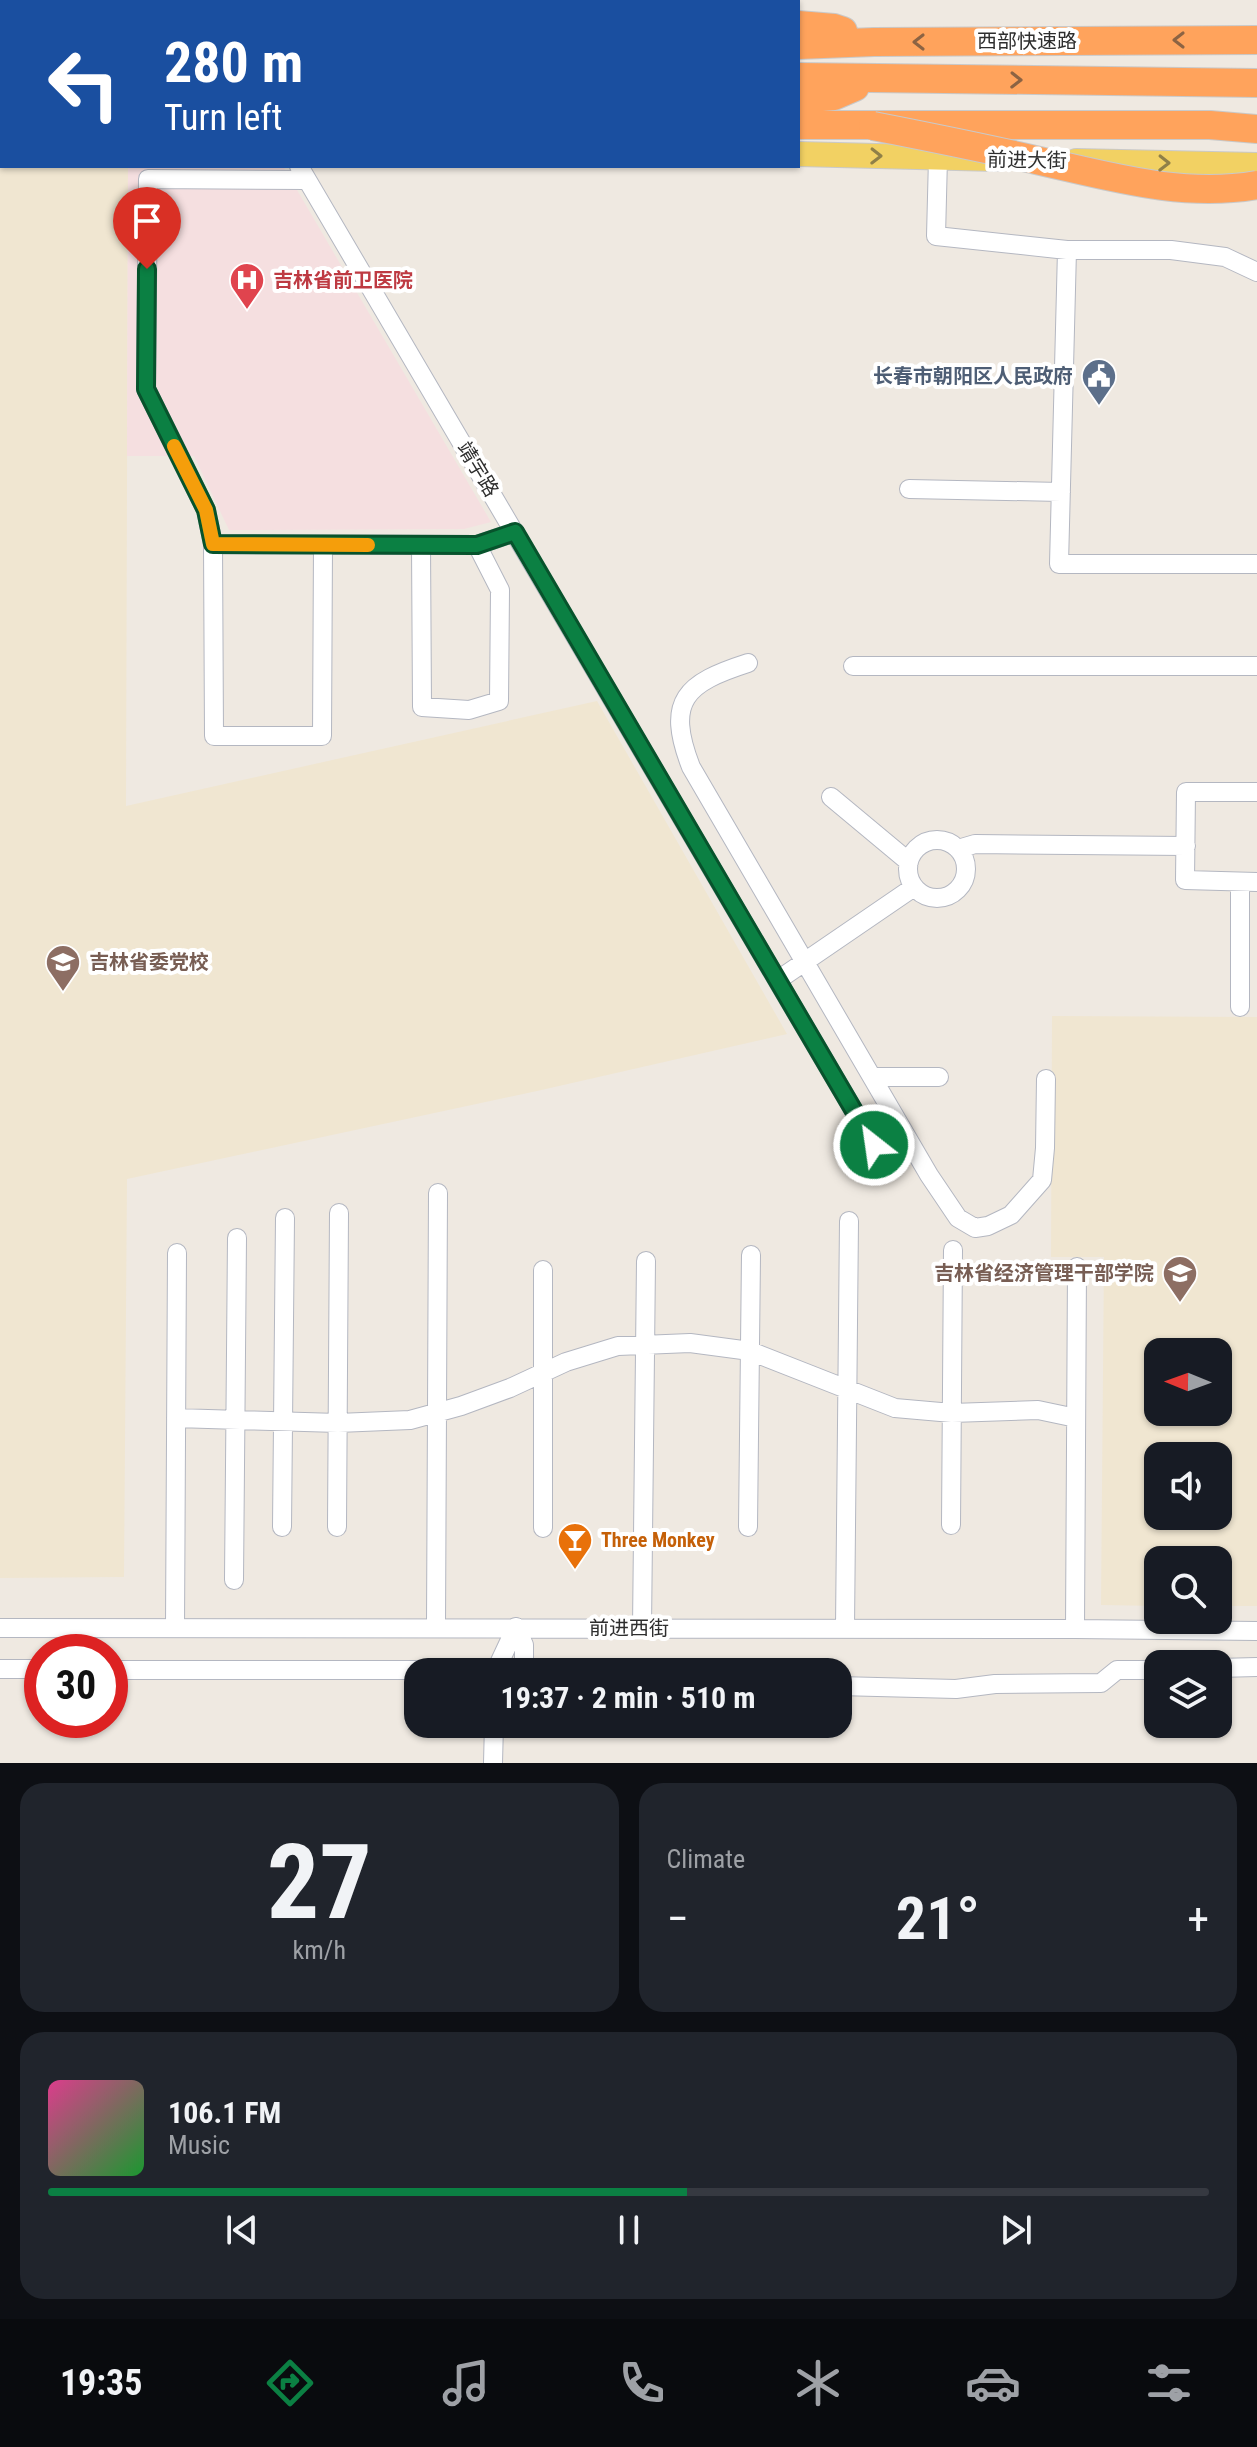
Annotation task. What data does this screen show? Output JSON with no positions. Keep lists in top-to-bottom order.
{
  "streets": {
    "highway": ["西部快速路"],
    "main road": ["前进大街"],
    "street": ["靖宇路", "前进西街"]
  },
  "one_way": ["前进大街"],
  "places": {
    "hospital": ["吉林省前卫医院"],
    "public building": ["长春市朝阳区人民政府"],
    "school or university": ["吉林省委党校", "吉林省经济管理干部学院"],
    "bar": ["Three Monkey"]
  },
  "north": "left",
  "page": {
    "turn": ["280 m", "Turn left"],
    "limit": "30",
    "trip": "19:37 · 2 min · 510 m",
    "tile": [
      ["27", "km/h"],
      "Climate"
    ],
    "heat": ["−", "21°", "+"],
    "song": ["106.1 FM", "Music"],
    "tabs": "19:35"
  }
}
